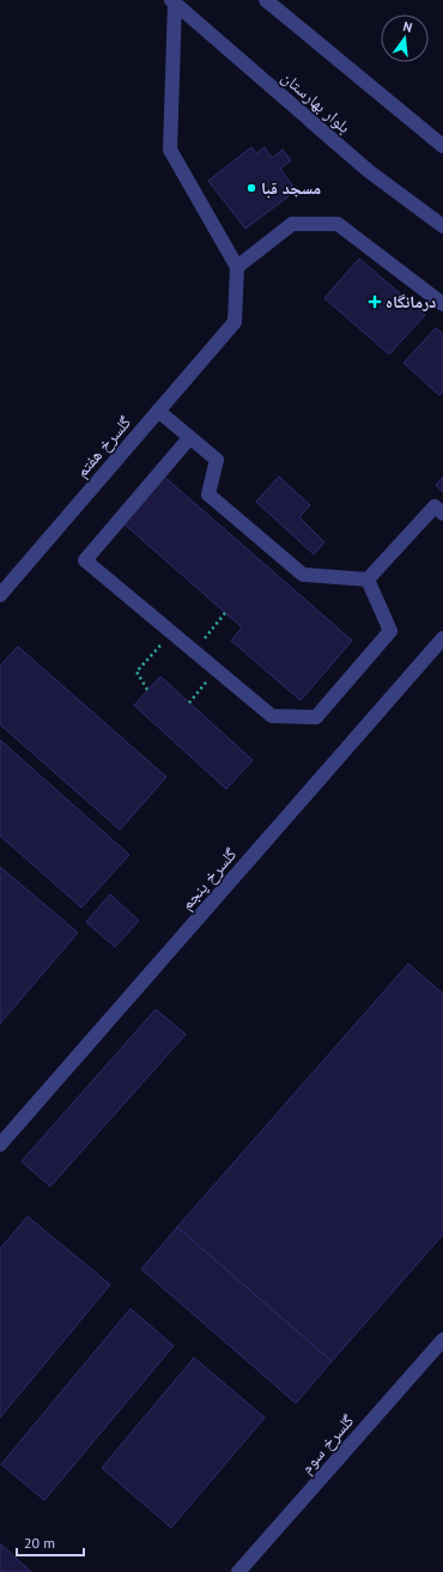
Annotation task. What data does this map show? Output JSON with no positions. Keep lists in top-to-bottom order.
{
  "streets": {
    "street": [
      "بلوار بهارستان",
      "گلسرخ هفتم",
      "گلسرخ پنجم",
      "گلسرخ سوم"
    ]
  },
  "places": {
    "other": ["مسجد قبا"],
    "health": ["درمانگاه"]
  },
  "scale_bar": "20 m",
  "north": "top"
}
